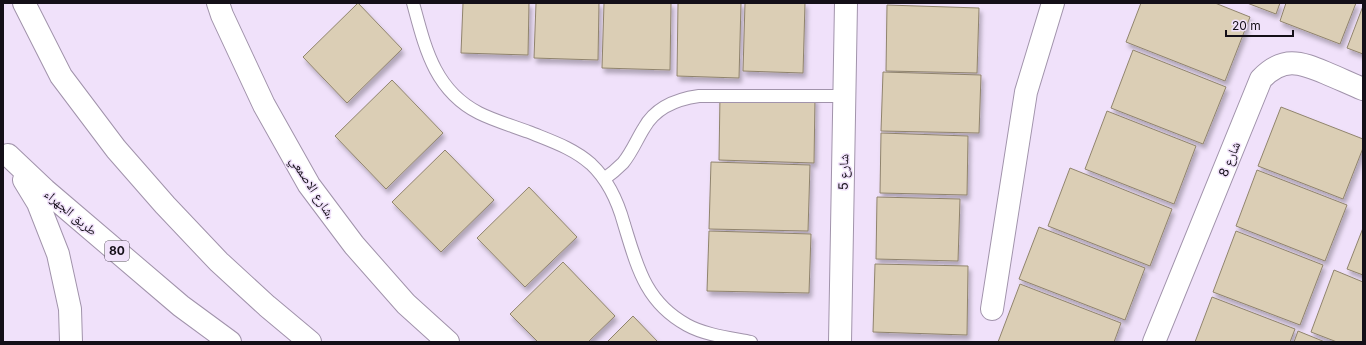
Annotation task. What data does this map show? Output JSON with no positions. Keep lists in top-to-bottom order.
{
  "streets": {
    "main road": [
      "شارع 8",
      "شارع 5",
      "شارع الاصمعي،",
      "طريق الجهراء",
      "80"
    ]
  },
  "crossings": [
    ["طريق الجهراء", "80"]
  ],
  "scale_bar": "20 m"
}
